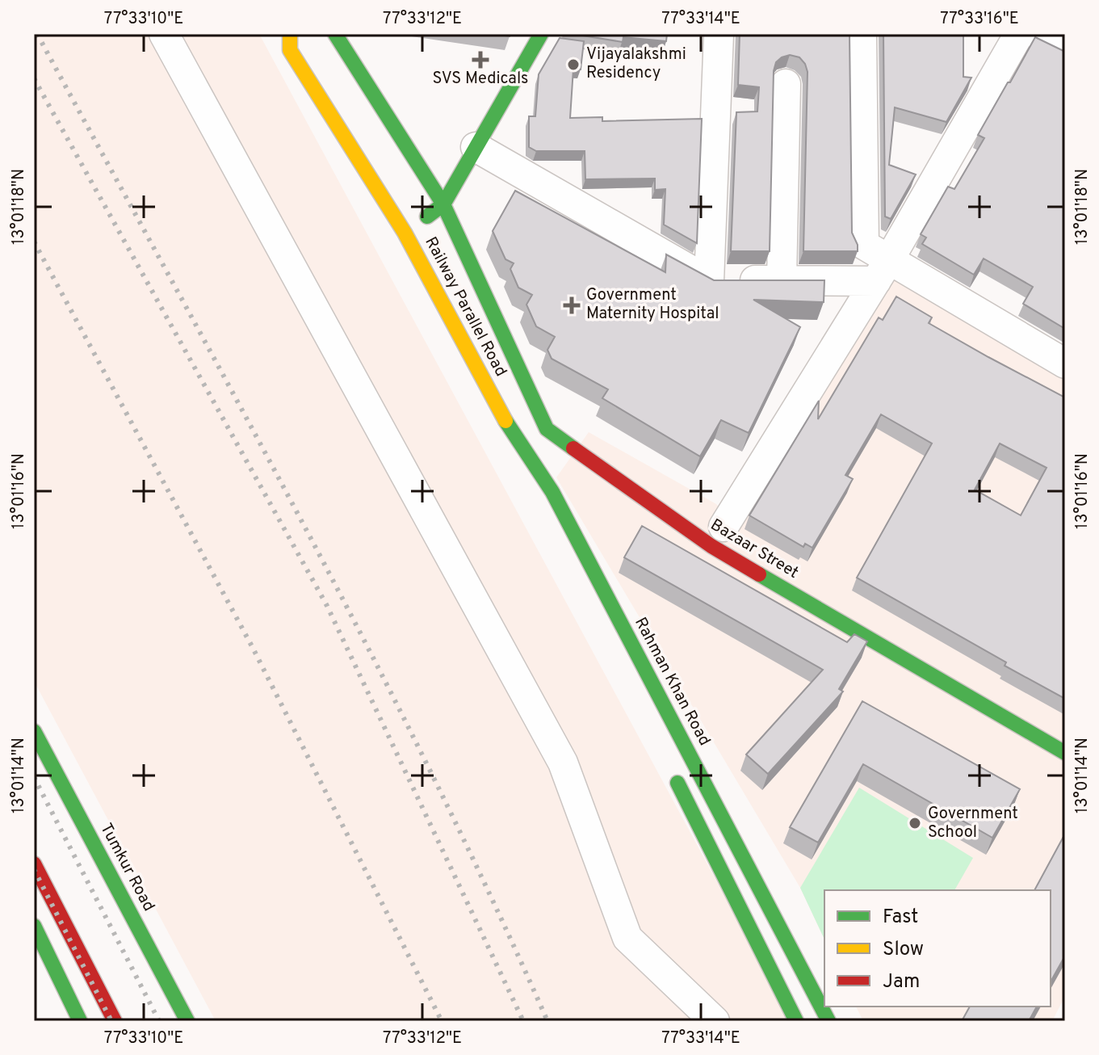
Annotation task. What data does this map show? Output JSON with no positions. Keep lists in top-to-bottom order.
{
  "streets": {
    "main road": [
      "Railway Parallel Road",
      "Bazaar Street",
      "Rahman Khan Road",
      "Tumkur Road"
    ]
  },
  "crossings": [
    ["Railway Parallel Road", "Rahman Khan Road"]
  ],
  "places": {
    "health": ["SVS Medicals", "Government Maternity Hospital"],
    "other": ["Vijayalakshmi Residency", "Government School"]
  },
  "legend": ["Fast", "Slow", "Jam"],
  "coordinates": [
    "77°33'10\"E",
    "77°33'12\"E",
    "77°33'14\"E",
    "77°33'16\"E",
    "13°01'18\"N",
    "13°01'16\"N",
    "13°01'14\"N"
  ]
}
